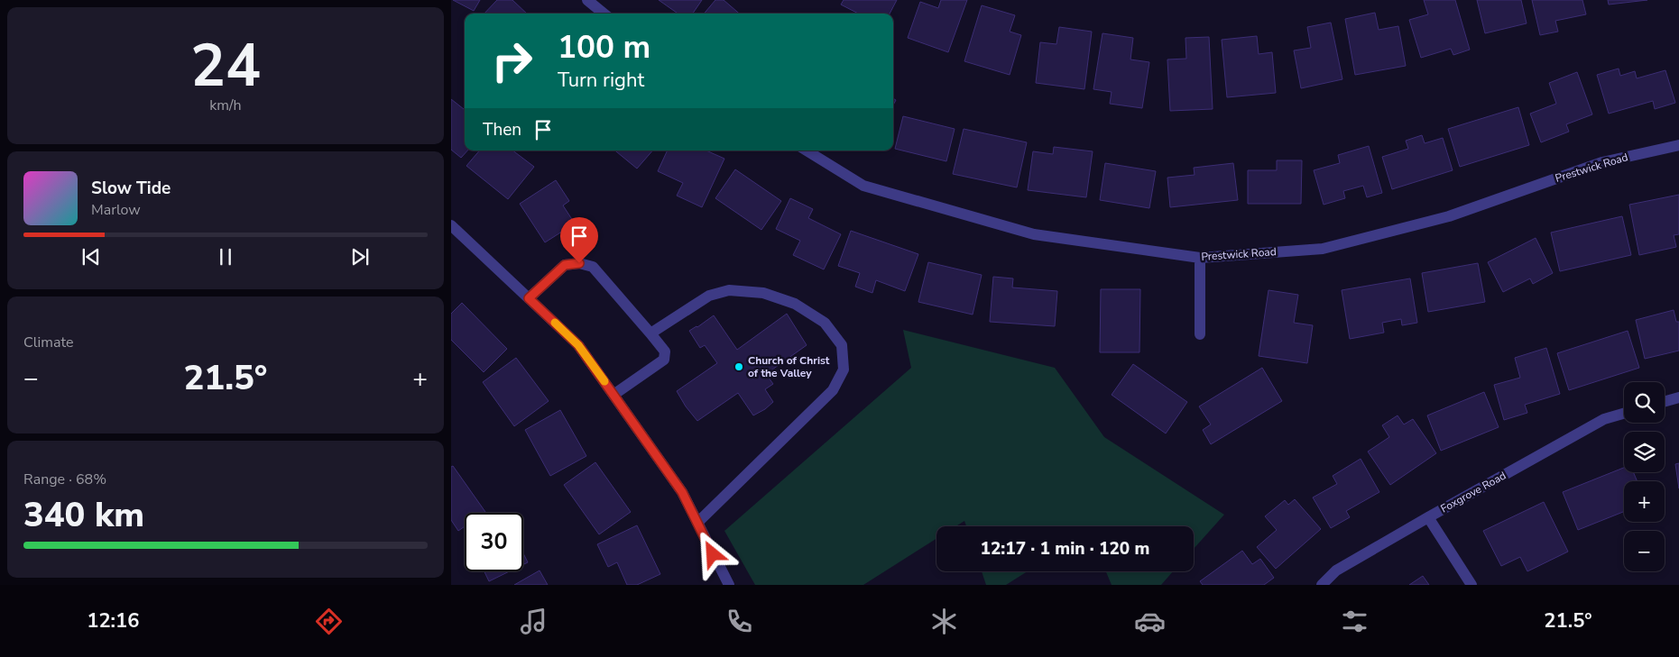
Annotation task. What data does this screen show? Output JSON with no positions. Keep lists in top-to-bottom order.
{
  "streets": {
    "street": ["Prestwick Road", "Foxgrove Road"]
  },
  "places": ["Church of Christ of the Valley"],
  "page": {
    "tile": [
      ["24", "km/h"],
      "Climate",
      ["Range · 68%", "340 km"]
    ],
    "turn": ["100 m", "Turn right"],
    "then": "Then",
    "song": ["Slow Tide", "Marlow"],
    "heat": ["−", "21.5°", "+"],
    "map_buttons": ["+", "−"],
    "limit": "30",
    "trip": "12:17 · 1 min · 120 m",
    "tabs": ["12:16", "21.5°"]
  }
}
